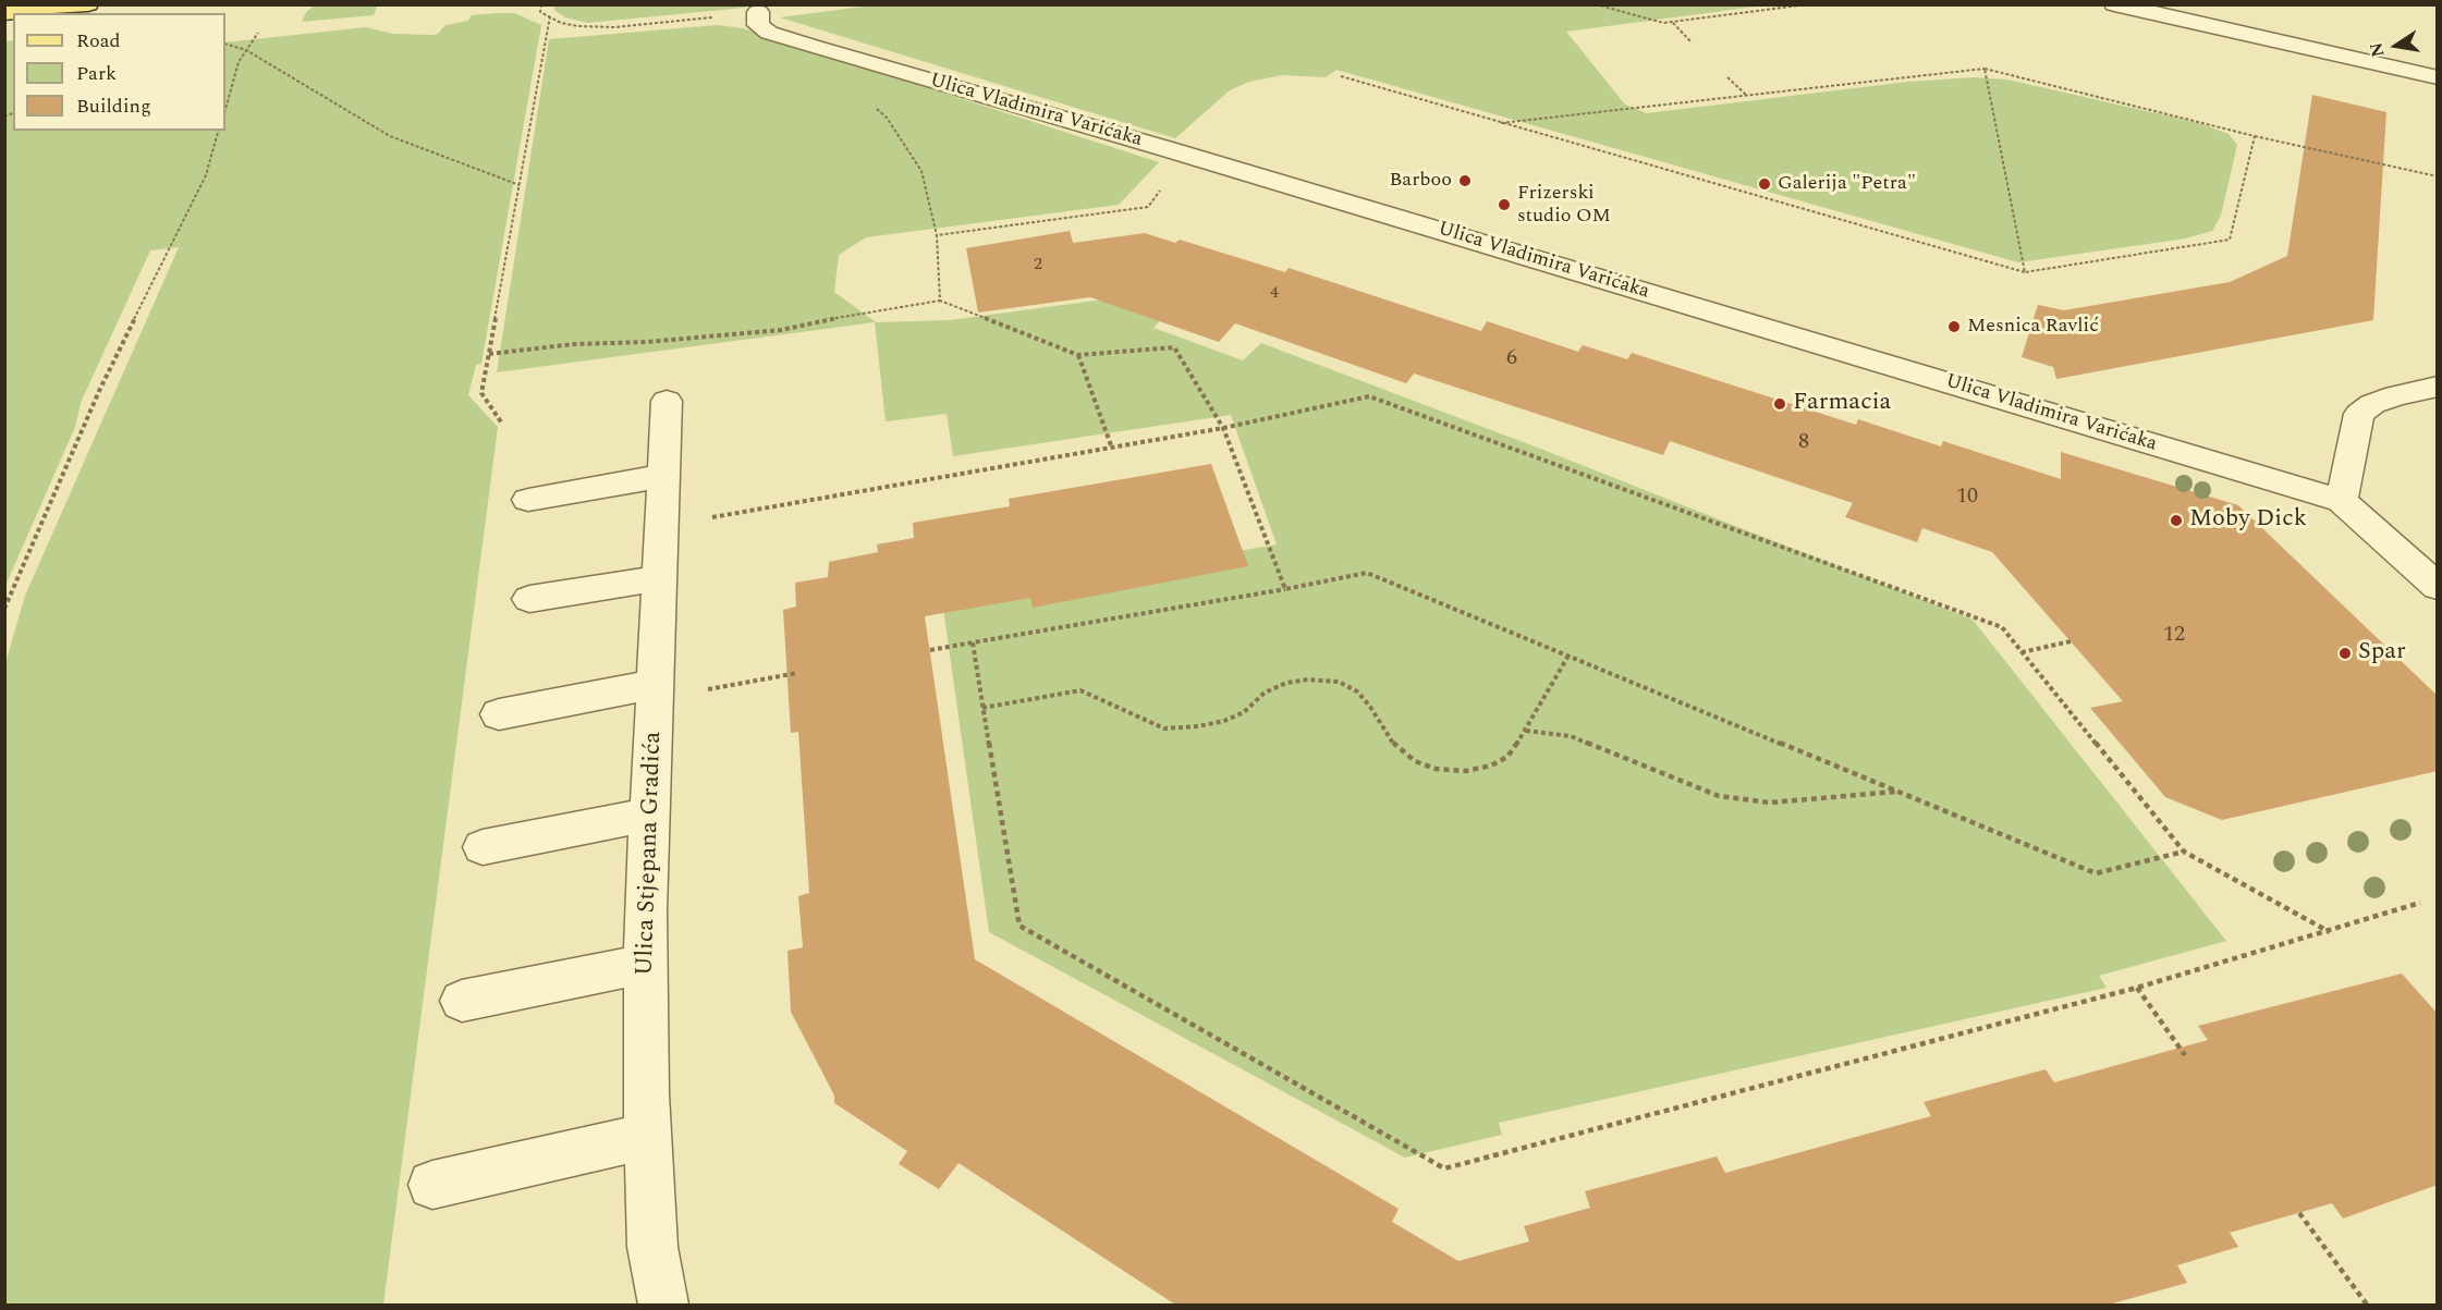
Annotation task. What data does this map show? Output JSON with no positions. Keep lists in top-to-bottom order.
{
  "streets": {
    "street": ["Ulica Vladimira Varićaka", "Ulica Stjepana Gradića"]
  },
  "places": [
    "Barboo",
    "Galerija \"Petra\"",
    "Frizerski studio OM",
    "Mesnica Ravlić",
    "Farmacia",
    "Moby Dick",
    "Spar"
  ],
  "house_numbers": [
    "2",
    "4",
    "6",
    "8",
    "10",
    "12"
  ],
  "legend": ["Road", "Park", "Building"],
  "north": "left"
}
